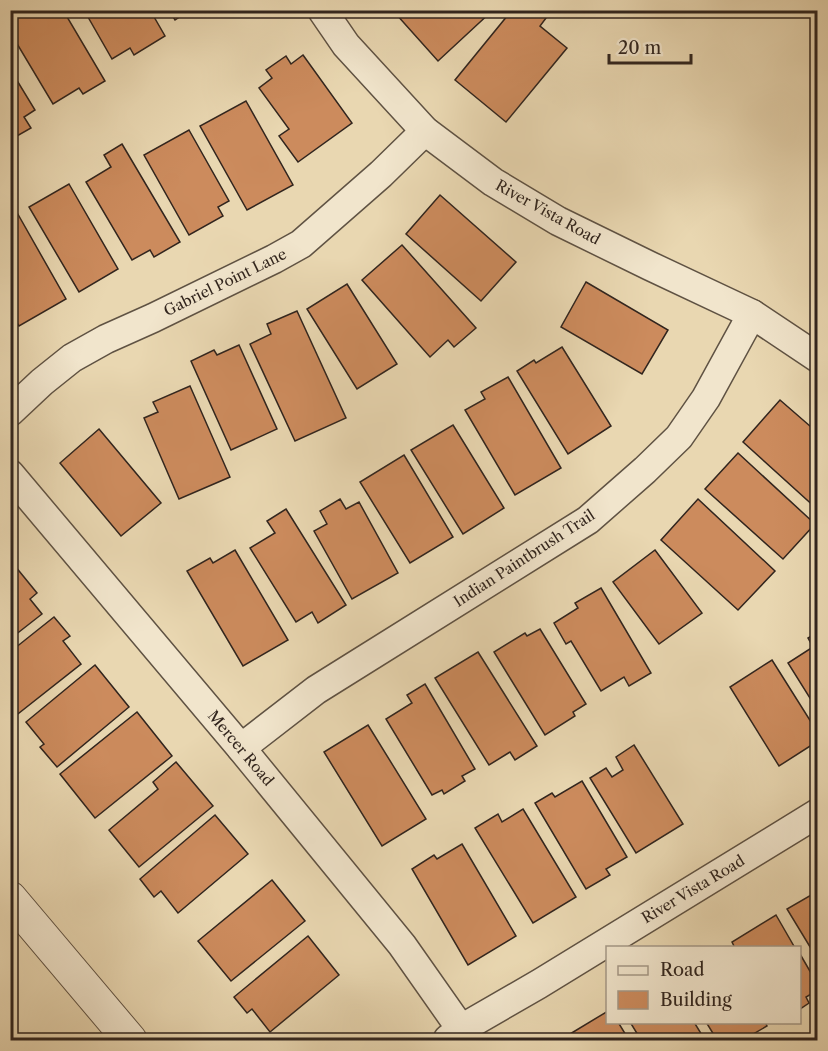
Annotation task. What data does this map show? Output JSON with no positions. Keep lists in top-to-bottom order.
{
  "streets": {
    "street": [
      "River Vista Road",
      "Gabriel Point Lane",
      "Indian Paintbrush Trail",
      "Mercer Road"
    ]
  },
  "crossings": [
    ["River Vista Road", "Gabriel Point Lane"],
    ["River Vista Road", "Indian Paintbrush Trail"],
    ["River Vista Road", "Mercer Road"],
    ["Indian Paintbrush Trail", "Mercer Road"]
  ],
  "legend": ["Road", "Building"],
  "scale_bar": "20 m"
}
